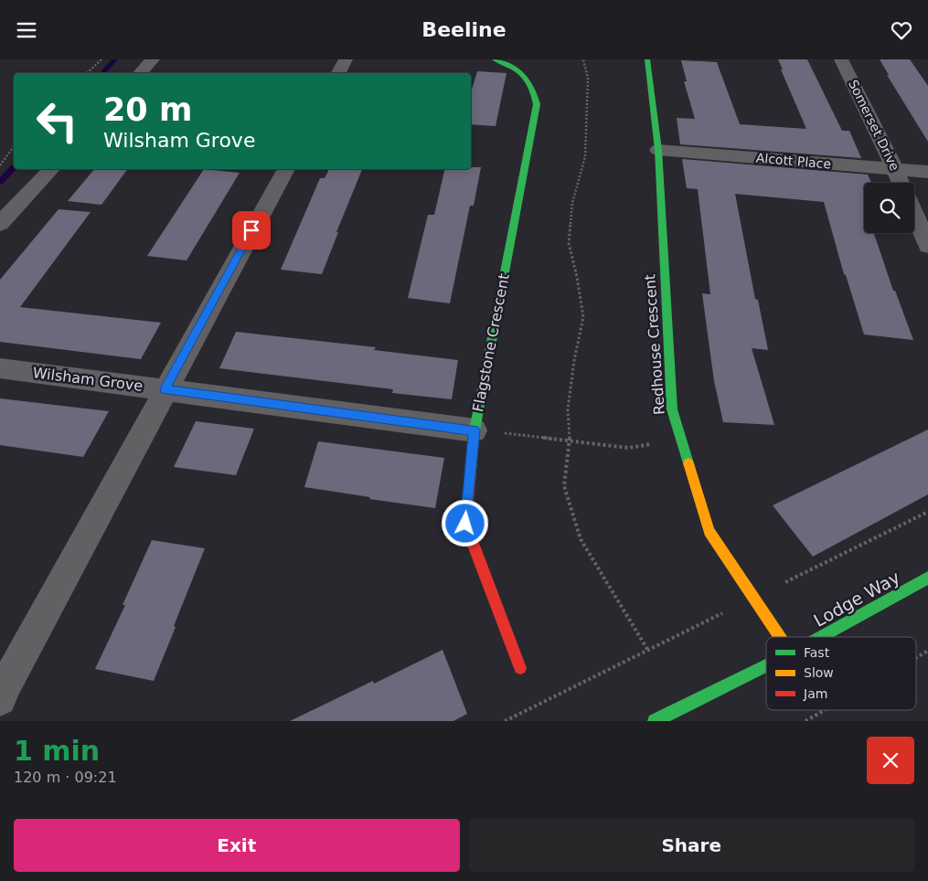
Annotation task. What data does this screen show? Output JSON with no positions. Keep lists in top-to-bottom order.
{
  "streets": {
    "street": [
      "Somerset Drive",
      "Alcott Place",
      "Flagstone Crescent",
      "Redhouse Crescent",
      "Wilsham Grove",
      "Lodge Way"
    ]
  },
  "crossings": [
    ["Somerset Drive", "Alcott Place"],
    ["Alcott Place", "Redhouse Crescent"],
    ["Flagstone Crescent", "Wilsham Grove"]
  ],
  "legend": ["Fast", "Slow", "Jam"],
  "page": {
    "header": "Beeline",
    "turn": ["20 m", "Wilsham Grove"],
    "heading": ["1 min", "120 m · 09:21"],
    "buttons": ["Exit", "Share"]
  }
}
